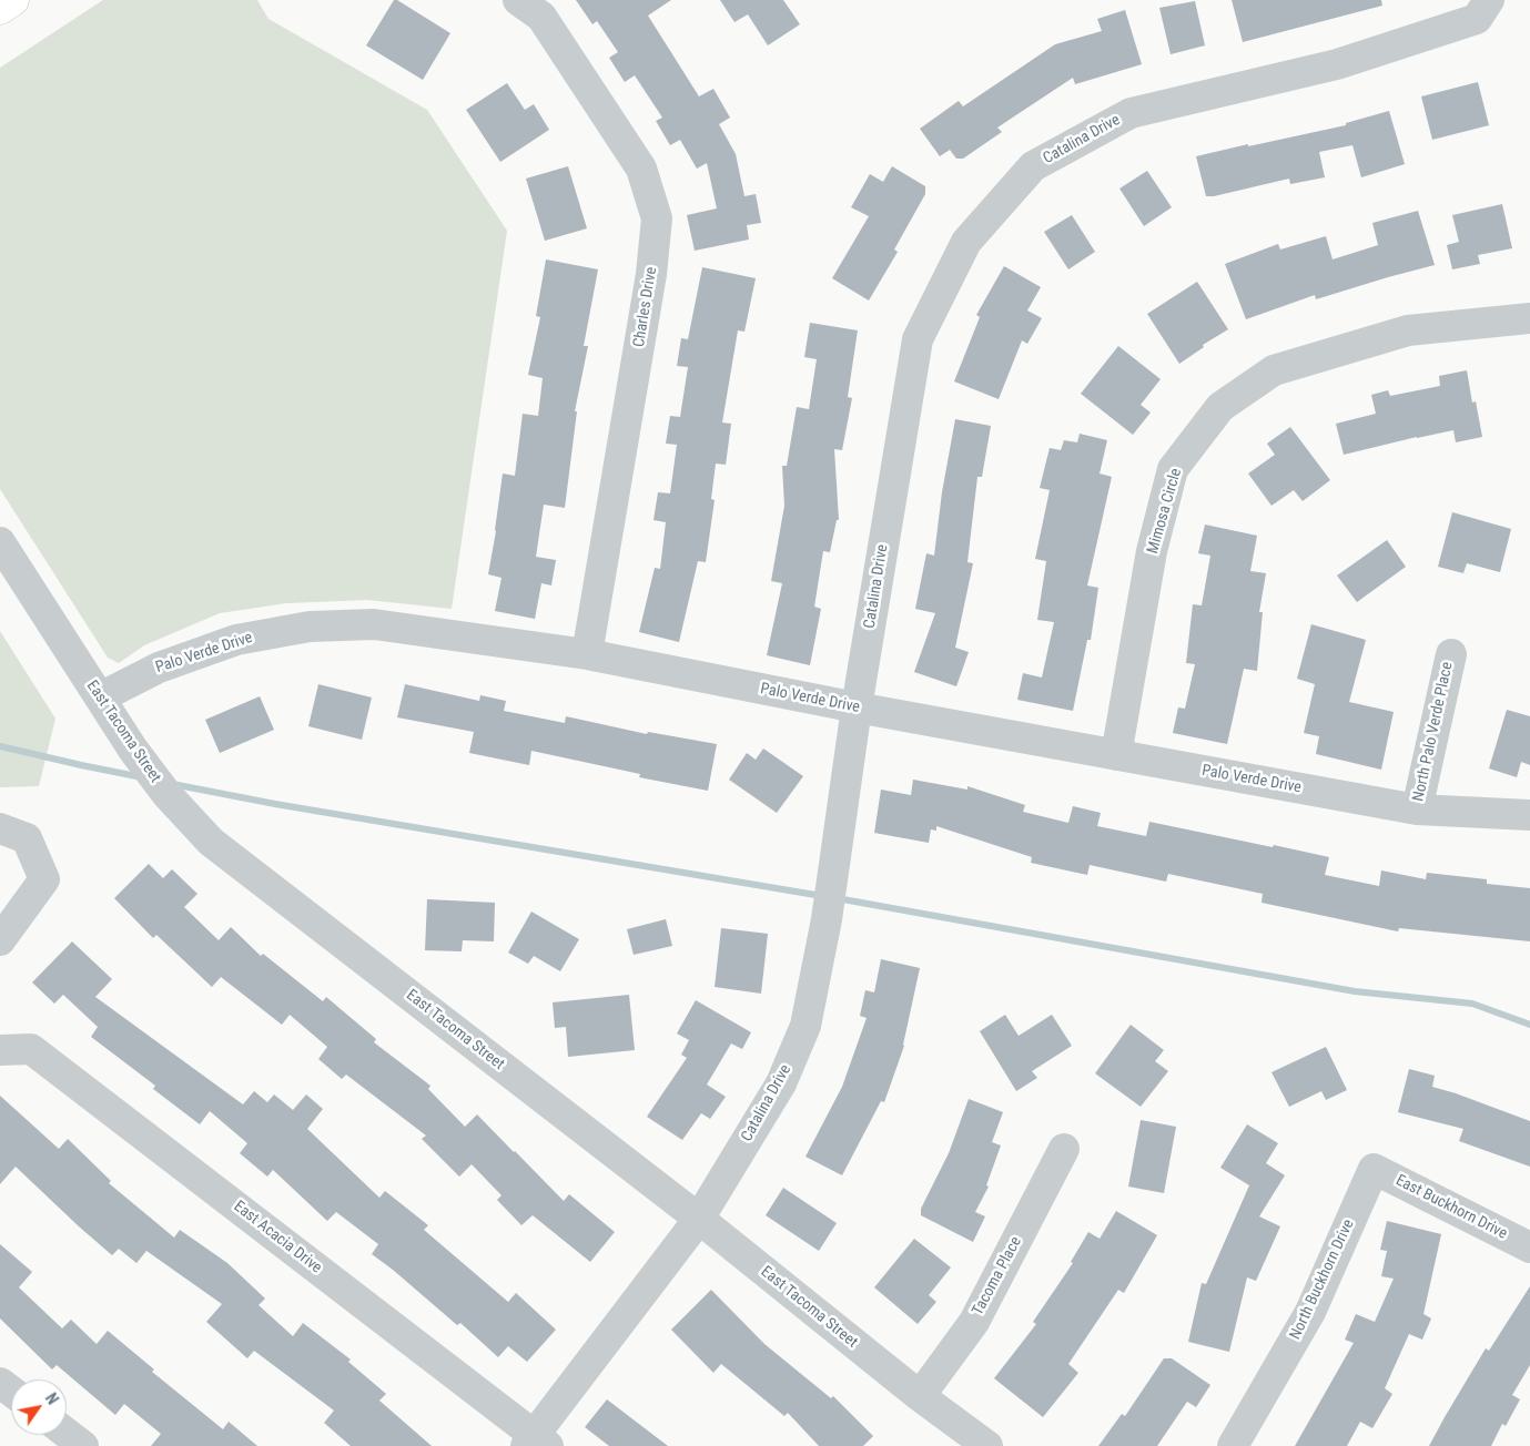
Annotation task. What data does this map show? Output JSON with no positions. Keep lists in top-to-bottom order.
{
  "streets": {
    "street": [
      "Catalina Drive",
      "Charles Drive",
      "Mimosa Circle",
      "Palo Verde Drive",
      "East Tacoma Street",
      "North Palo Verde Place",
      "East Buckhorn Drive",
      "East Acacia Drive",
      "Tacoma Place",
      "North Buckhorn Drive"
    ]
  },
  "crossings": [
    ["Catalina Drive", "Palo Verde Drive"],
    ["Catalina Drive", "East Tacoma Street"],
    ["Catalina Drive", "East Acacia Drive"],
    ["Charles Drive", "Palo Verde Drive"],
    ["Mimosa Circle", "Palo Verde Drive"],
    ["Palo Verde Drive", "East Tacoma Street"],
    ["Palo Verde Drive", "North Palo Verde Place"],
    ["East Tacoma Street", "Tacoma Place"],
    ["East Buckhorn Drive", "North Buckhorn Drive"]
  ],
  "north": "top right"
}
